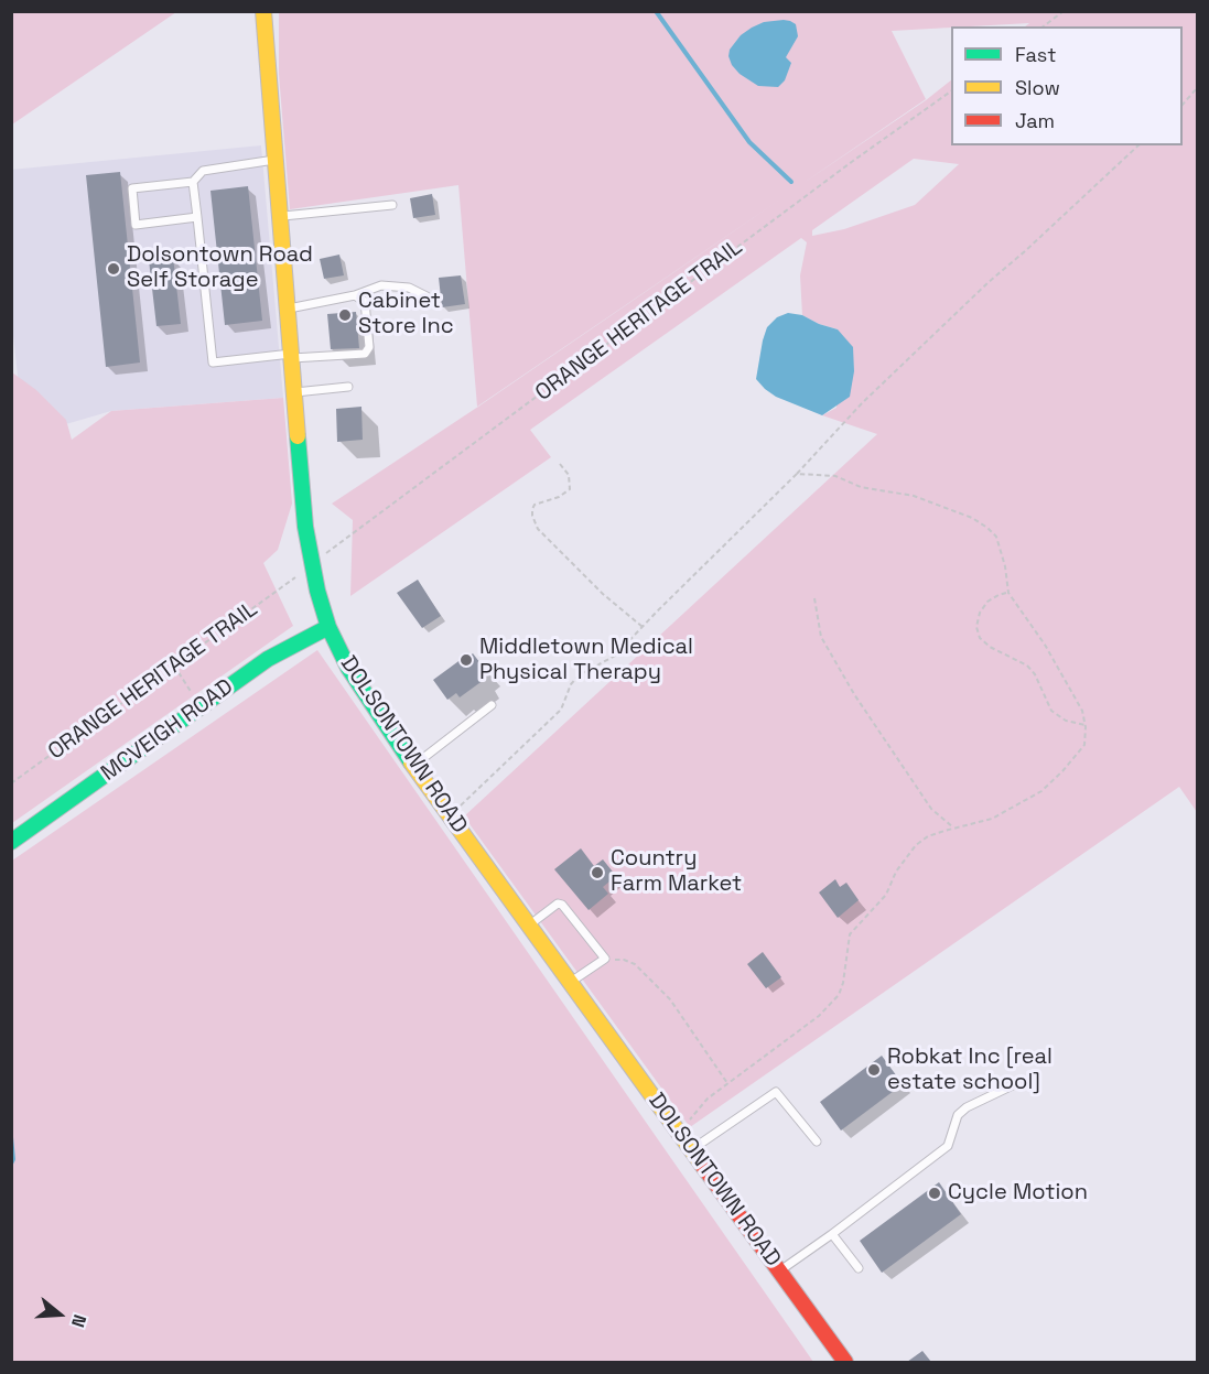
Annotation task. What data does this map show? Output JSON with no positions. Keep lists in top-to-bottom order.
{
  "streets": {
    "street": ["MCVEIGH ROAD", "DOLSONTOWN ROAD"],
    "path": ["ORANGE HERITAGE TRAIL"]
  },
  "crossings": [
    ["MCVEIGH ROAD", "DOLSONTOWN ROAD"]
  ],
  "places": [
    "Dolsontown Road Self Storage",
    "Cabinet Store Inc",
    "Middletown Medical Physical Therapy",
    "Country Farm Market",
    "Robkat Inc [real estate school]",
    "Cycle Motion"
  ],
  "legend": ["Fast", "Slow", "Jam"],
  "north": "right"
}
